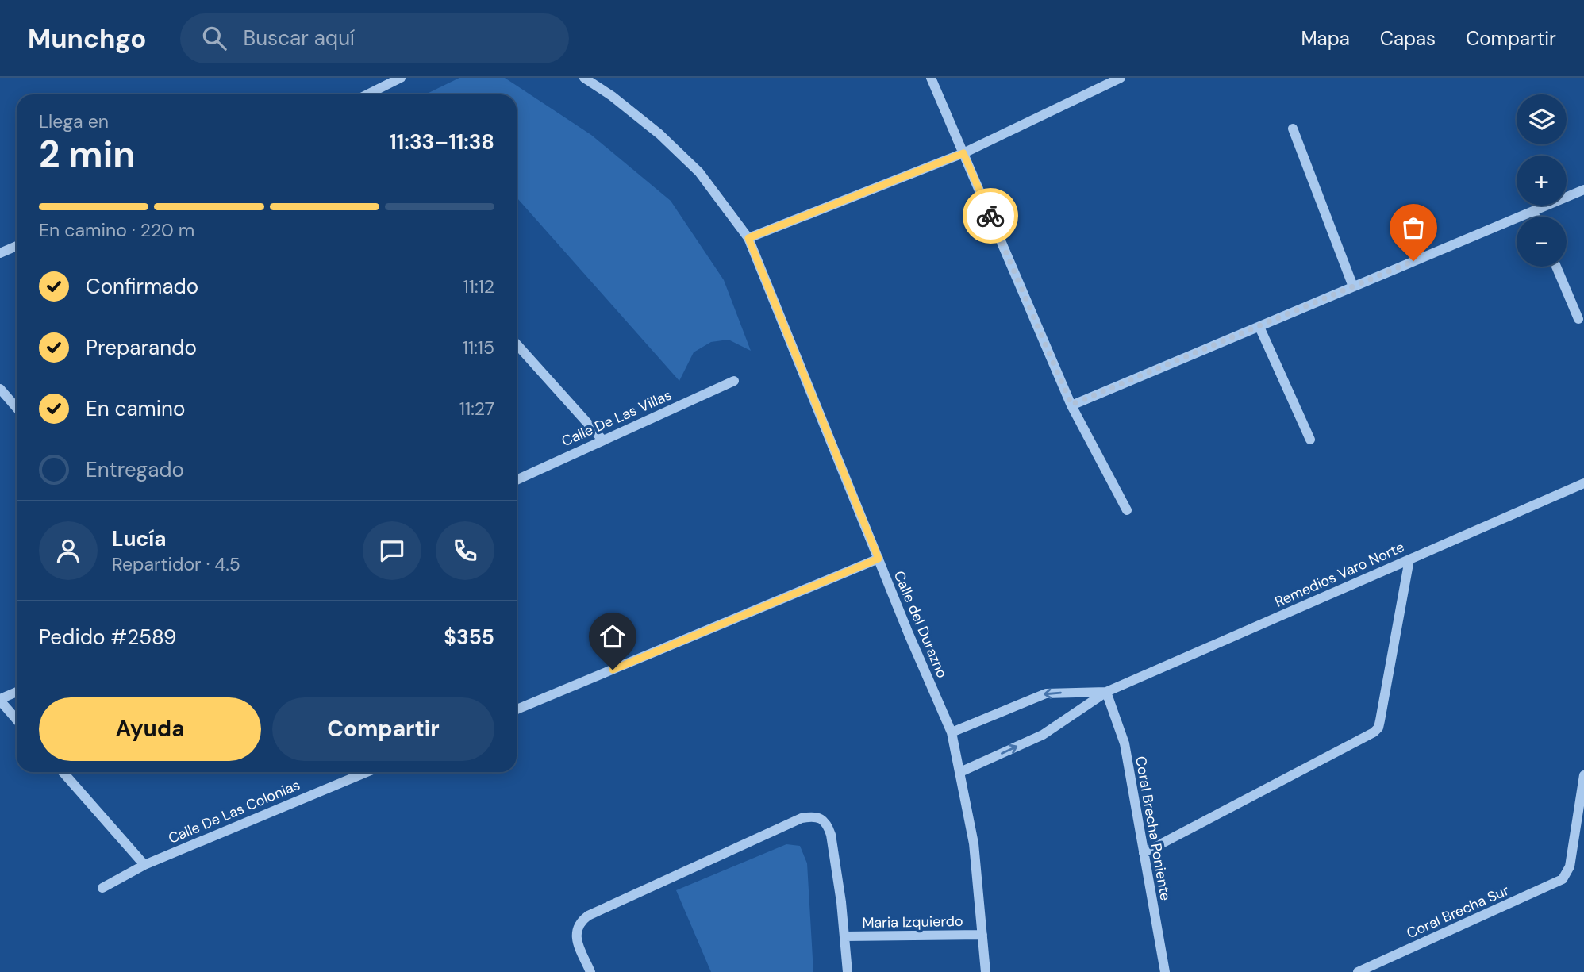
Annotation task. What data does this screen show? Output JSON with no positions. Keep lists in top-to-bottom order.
{
  "streets": {
    "street": [
      "Calle De Las Villas",
      "Remedios Varo Norte",
      "Calle del Durazno",
      "Calle De Las Colonias",
      "Coral Brecha Poniente",
      "Coral Brecha Sur",
      "Maria Izquierdo"
    ]
  },
  "crossings": [
    ["Remedios Varo Norte", "Calle del Durazno"],
    ["Remedios Varo Norte", "Coral Brecha Poniente"],
    ["Calle del Durazno", "Maria Izquierdo"]
  ],
  "page": {
    "header": "Munchgo",
    "search": "Buscar aquí",
    "nav": ["Mapa", "Capas", "Compartir"],
    "map_buttons": ["+", "−"],
    "heading": ["2 min", "Llega en", "11:33–11:38"],
    "panel": [
      "Lucía",
      "Repartidor · 4.5",
      "Pedido #2589",
      "$355"
    ],
    "bar": "En camino · 220 m",
    "list": [
      ["Confirmado", "11:12"],
      ["Preparando", "11:15"],
      ["En camino", "11:27"],
      "Entregado"
    ],
    "buttons": ["Ayuda", "Compartir"]
  }
}
